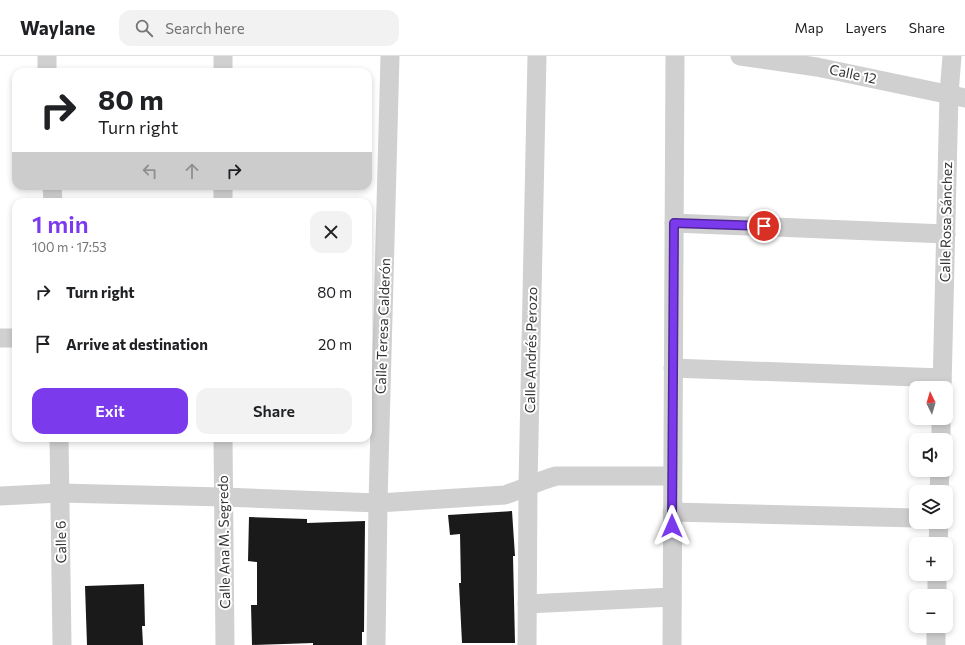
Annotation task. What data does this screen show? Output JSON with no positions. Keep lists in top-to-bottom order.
{
  "streets": {
    "street": [
      "Calle 12",
      "Calle Rosa Sánchez",
      "Calle Teresa Calderón",
      "Calle Andrés Perozo",
      "Calle 6",
      "Calle Ana M. Segredo"
    ]
  },
  "crossings": [
    ["Calle 12", "Calle Rosa Sánchez"]
  ],
  "north": "top",
  "page": {
    "header": "Waylane",
    "search": "Search here",
    "nav": ["Map", "Layers", "Share"],
    "turn": ["80 m", "Turn right"],
    "heading": ["1 min", "100 m · 17:53"],
    "list": [
      {
        "name": "Turn right",
        "value": "80 m"
      },
      {
        "name": "Arrive at destination",
        "value": "20 m"
      }
    ],
    "buttons": ["Exit", "Share"],
    "map_buttons": ["+", "−"]
  }
}
